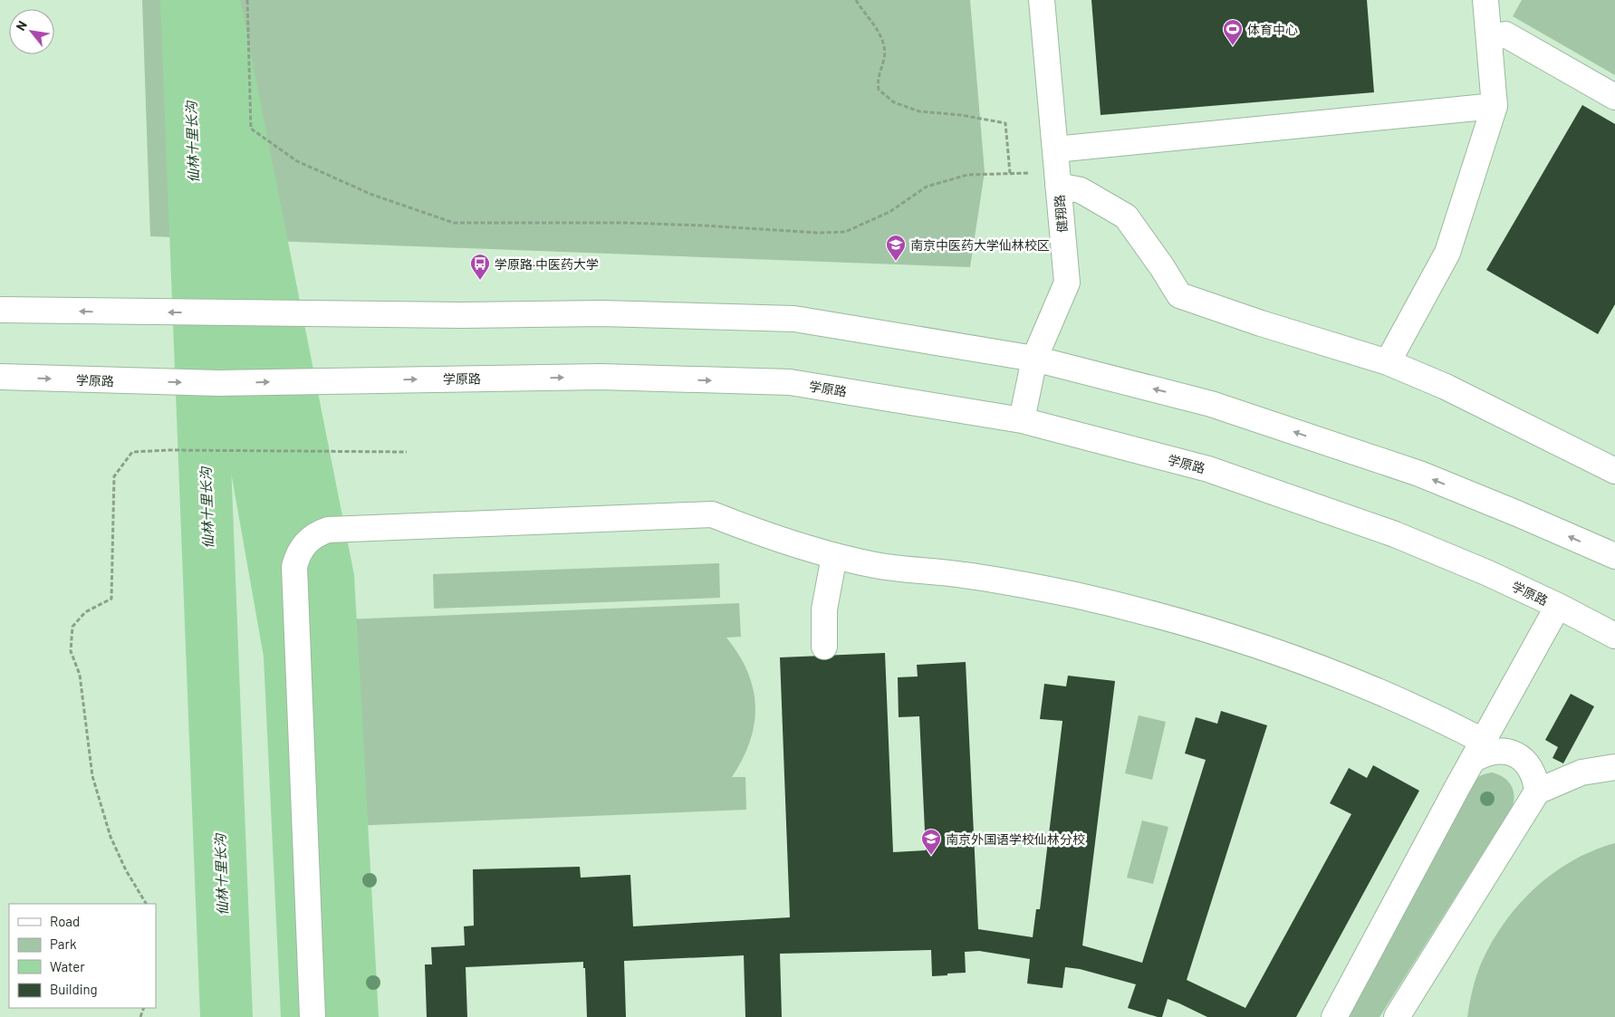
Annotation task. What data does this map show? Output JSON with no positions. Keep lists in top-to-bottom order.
{
  "streets": {
    "street": ["健翔路", "学原路"]
  },
  "crossings": [
    ["健翔路", "学原路"]
  ],
  "water": ["仙林十里长沟"],
  "places": {
    "sports": ["体育中心"],
    "school or university": ["南京中医药大学仙林校区", "南京外国语学校仙林分校"],
    "bus stop": ["学原路·中医药大学"]
  },
  "legend": [
    "Road",
    "Park",
    "Water",
    "Building"
  ],
  "north": "top left"
}
